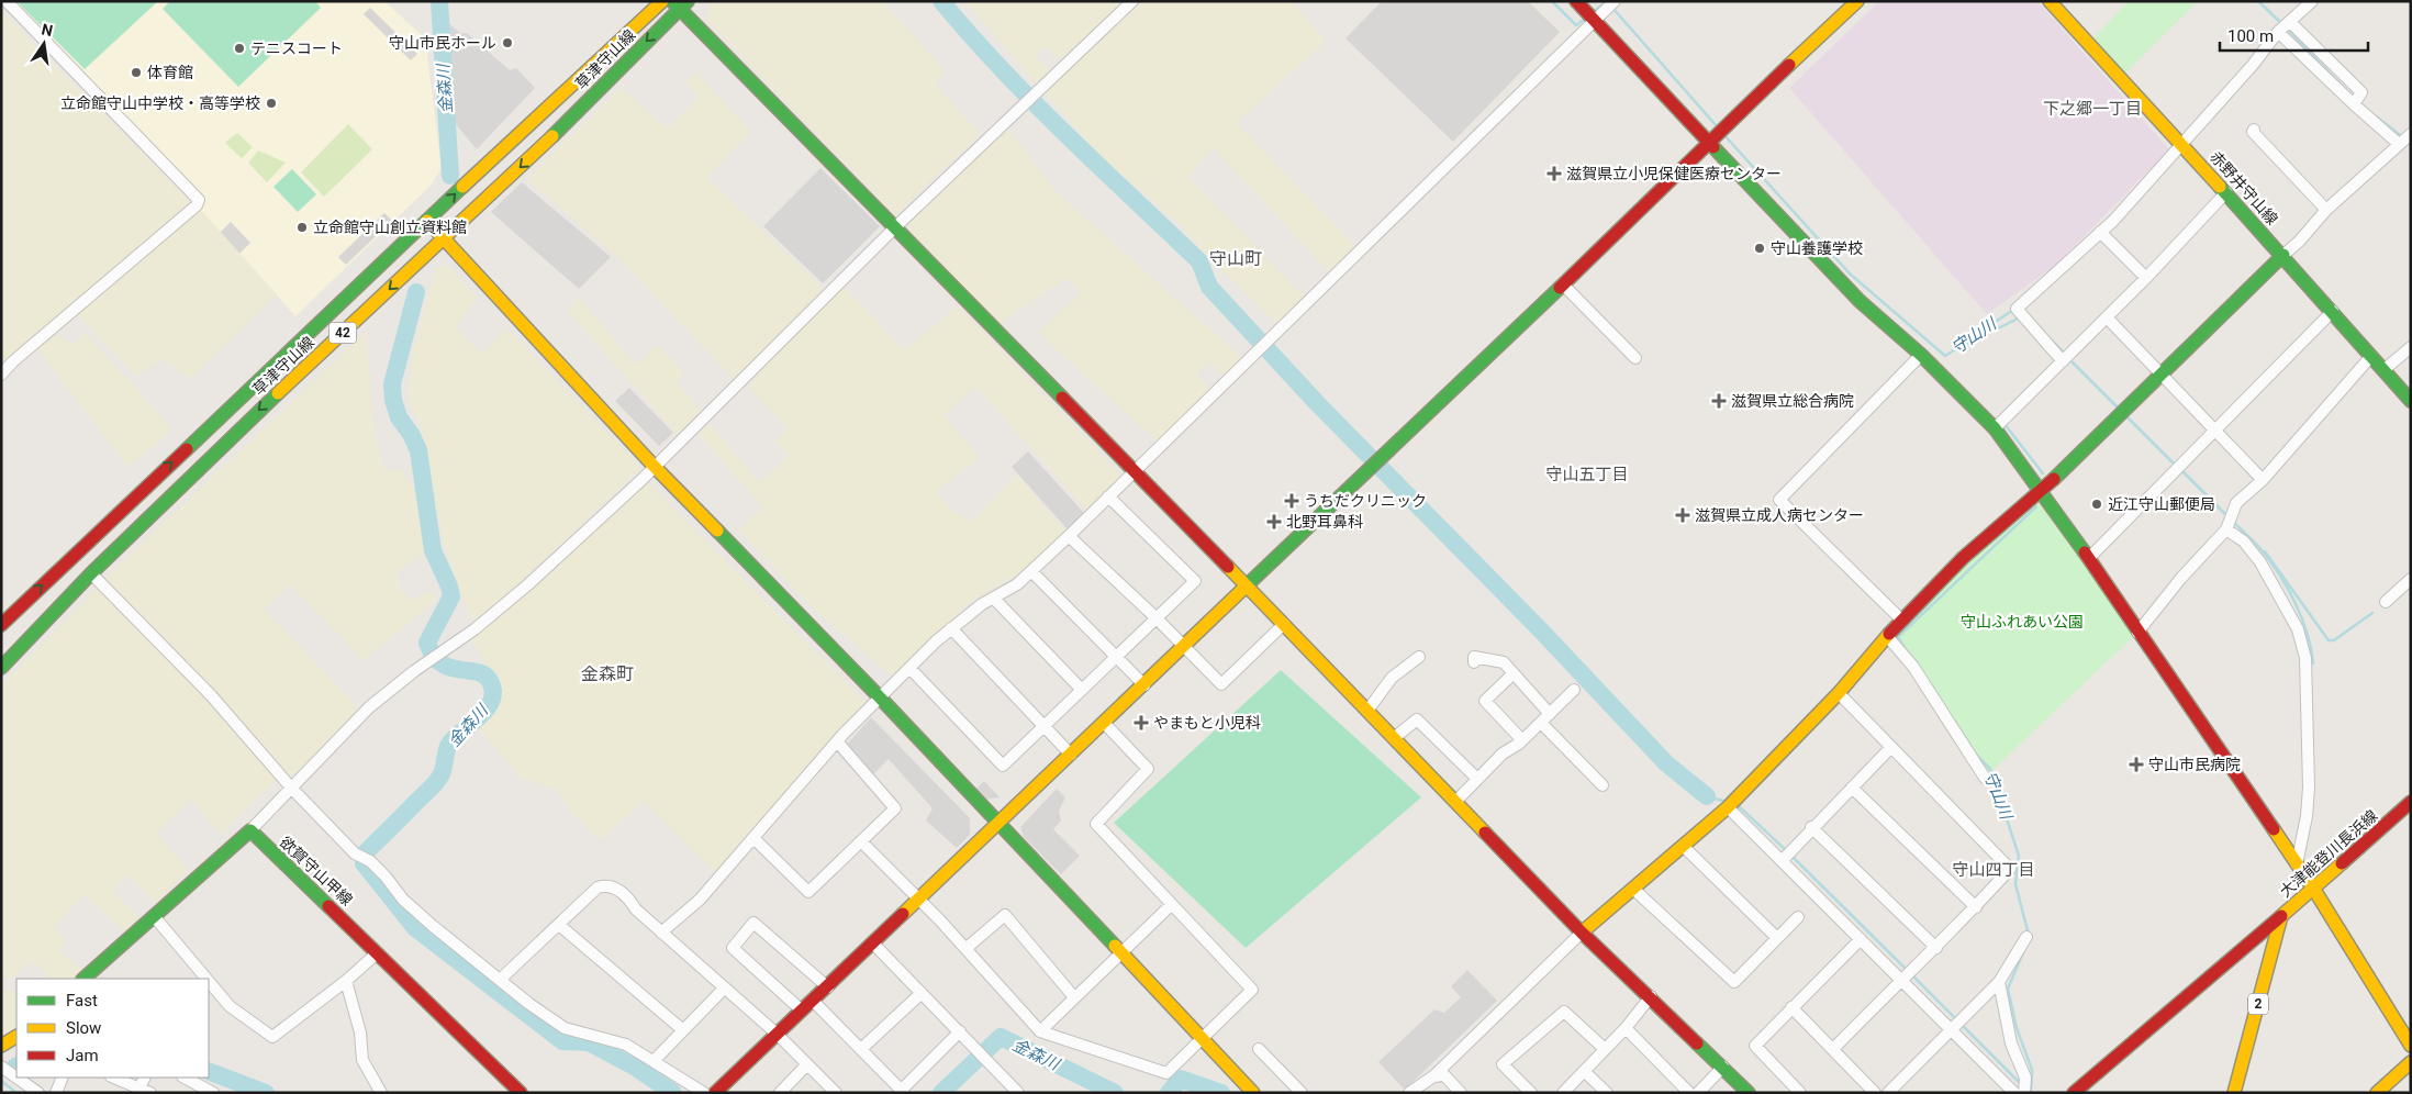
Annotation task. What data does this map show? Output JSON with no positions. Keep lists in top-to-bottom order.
{
  "streets": {
    "street": [
      "草津守山線",
      "赤野井守山線",
      "42",
      "大津能登川長浜線",
      "欲賀守山甲線",
      "2"
    ]
  },
  "districts": [
    "下之郷一丁目",
    "守山町",
    "守山五丁目",
    "金森町",
    "守山四丁目"
  ],
  "water": ["金森川", "守山川"],
  "parks": ["守山ふれあい公園"],
  "places": {
    "other": [
      "守山市民ホール",
      "テニスコート",
      "体育館",
      "立命館守山中学校・高等学校",
      "立命館守山創立資料館",
      "守山養護学校",
      "近江守山郵便局"
    ],
    "health": [
      "滋賀県立小児保健医療センター",
      "滋賀県立総合病院",
      "うちだクリニック",
      "滋賀県立成人病センター",
      "北野耳鼻科",
      "やまもと小児科",
      "守山市民病院"
    ]
  },
  "legend": ["Fast", "Slow", "Jam"],
  "scale_bar": "100 m",
  "north": "top"
}
